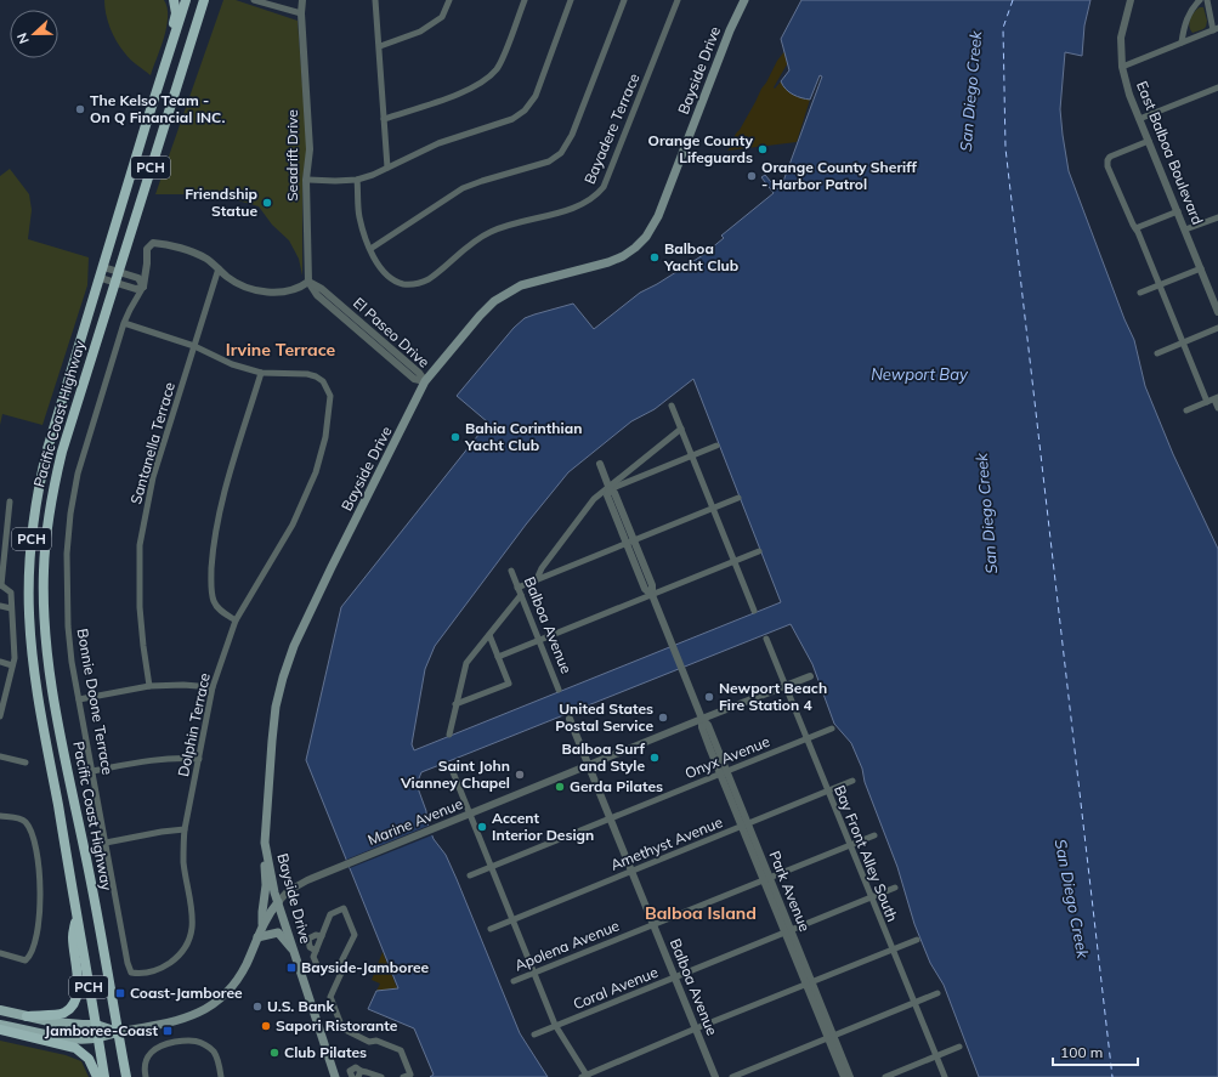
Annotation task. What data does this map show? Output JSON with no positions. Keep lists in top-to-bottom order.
{
  "streets": {
    "highway": ["PCH", "Pacific Coast Highway"],
    "main road": ["Bayside Drive"],
    "street": [
      "Bayadere Terrace",
      "East Balboa Boulevard",
      "Seadrift Drive",
      "El Paseo Drive",
      "Santanella Terrace",
      "Balboa Avenue",
      "Bonnie Doone Terrace",
      "Dolphin Terrace",
      "Onyx Avenue",
      "Marine Avenue",
      "Amethyst Avenue",
      "Bay Front Alley South",
      "Park Avenue",
      "Apolena Avenue",
      "Coral Avenue"
    ]
  },
  "crossings": [
    ["Bayside Drive", "El Paseo Drive"],
    ["Bayside Drive", "Marine Avenue"],
    ["Seadrift Drive", "El Paseo Drive"],
    ["Santanella Terrace", "Bonnie Doone Terrace"],
    ["Balboa Avenue", "Onyx Avenue"],
    ["Balboa Avenue", "Marine Avenue"],
    ["Balboa Avenue", "Amethyst Avenue"],
    ["Balboa Avenue", "Apolena Avenue"],
    ["Balboa Avenue", "Coral Avenue"],
    ["Bonnie Doone Terrace", "Dolphin Terrace"],
    ["Onyx Avenue", "Bay Front Alley South"],
    ["Onyx Avenue", "Park Avenue"],
    ["Marine Avenue", "Bay Front Alley South"],
    ["Marine Avenue", "Park Avenue"],
    ["Amethyst Avenue", "Bay Front Alley South"],
    ["Amethyst Avenue", "Park Avenue"],
    ["Bay Front Alley South", "Apolena Avenue"],
    ["Bay Front Alley South", "Coral Avenue"],
    ["Park Avenue", "Apolena Avenue"],
    ["Park Avenue", "Coral Avenue"]
  ],
  "districts": ["Irvine Terrace", "Balboa Island"],
  "water": ["San Diego Creek", "Newport Bay"],
  "places": {
    "other": [
      "The Kelso Team - On Q Financial INC.",
      "Orange County Lifeguards",
      "Orange County Sheriff - Harbor Patrol",
      "Friendship Statue",
      "Balboa Yacht Club",
      "Bahia Corinthian Yacht Club",
      "Newport Beach Fire Station 4",
      "United States Postal Service",
      "Balboa Surf and Style",
      "Saint John Vianney Chapel",
      "Gerda Pilates",
      "Accent Interior Design",
      "U.S. Bank",
      "Sapori Ristorante",
      "Club Pilates"
    ],
    "transit": ["Bayside-Jamboree", "Coast-Jamboree", "Jamboree-Coast"]
  },
  "scale_bar": "100 m",
  "north": "left"
}
